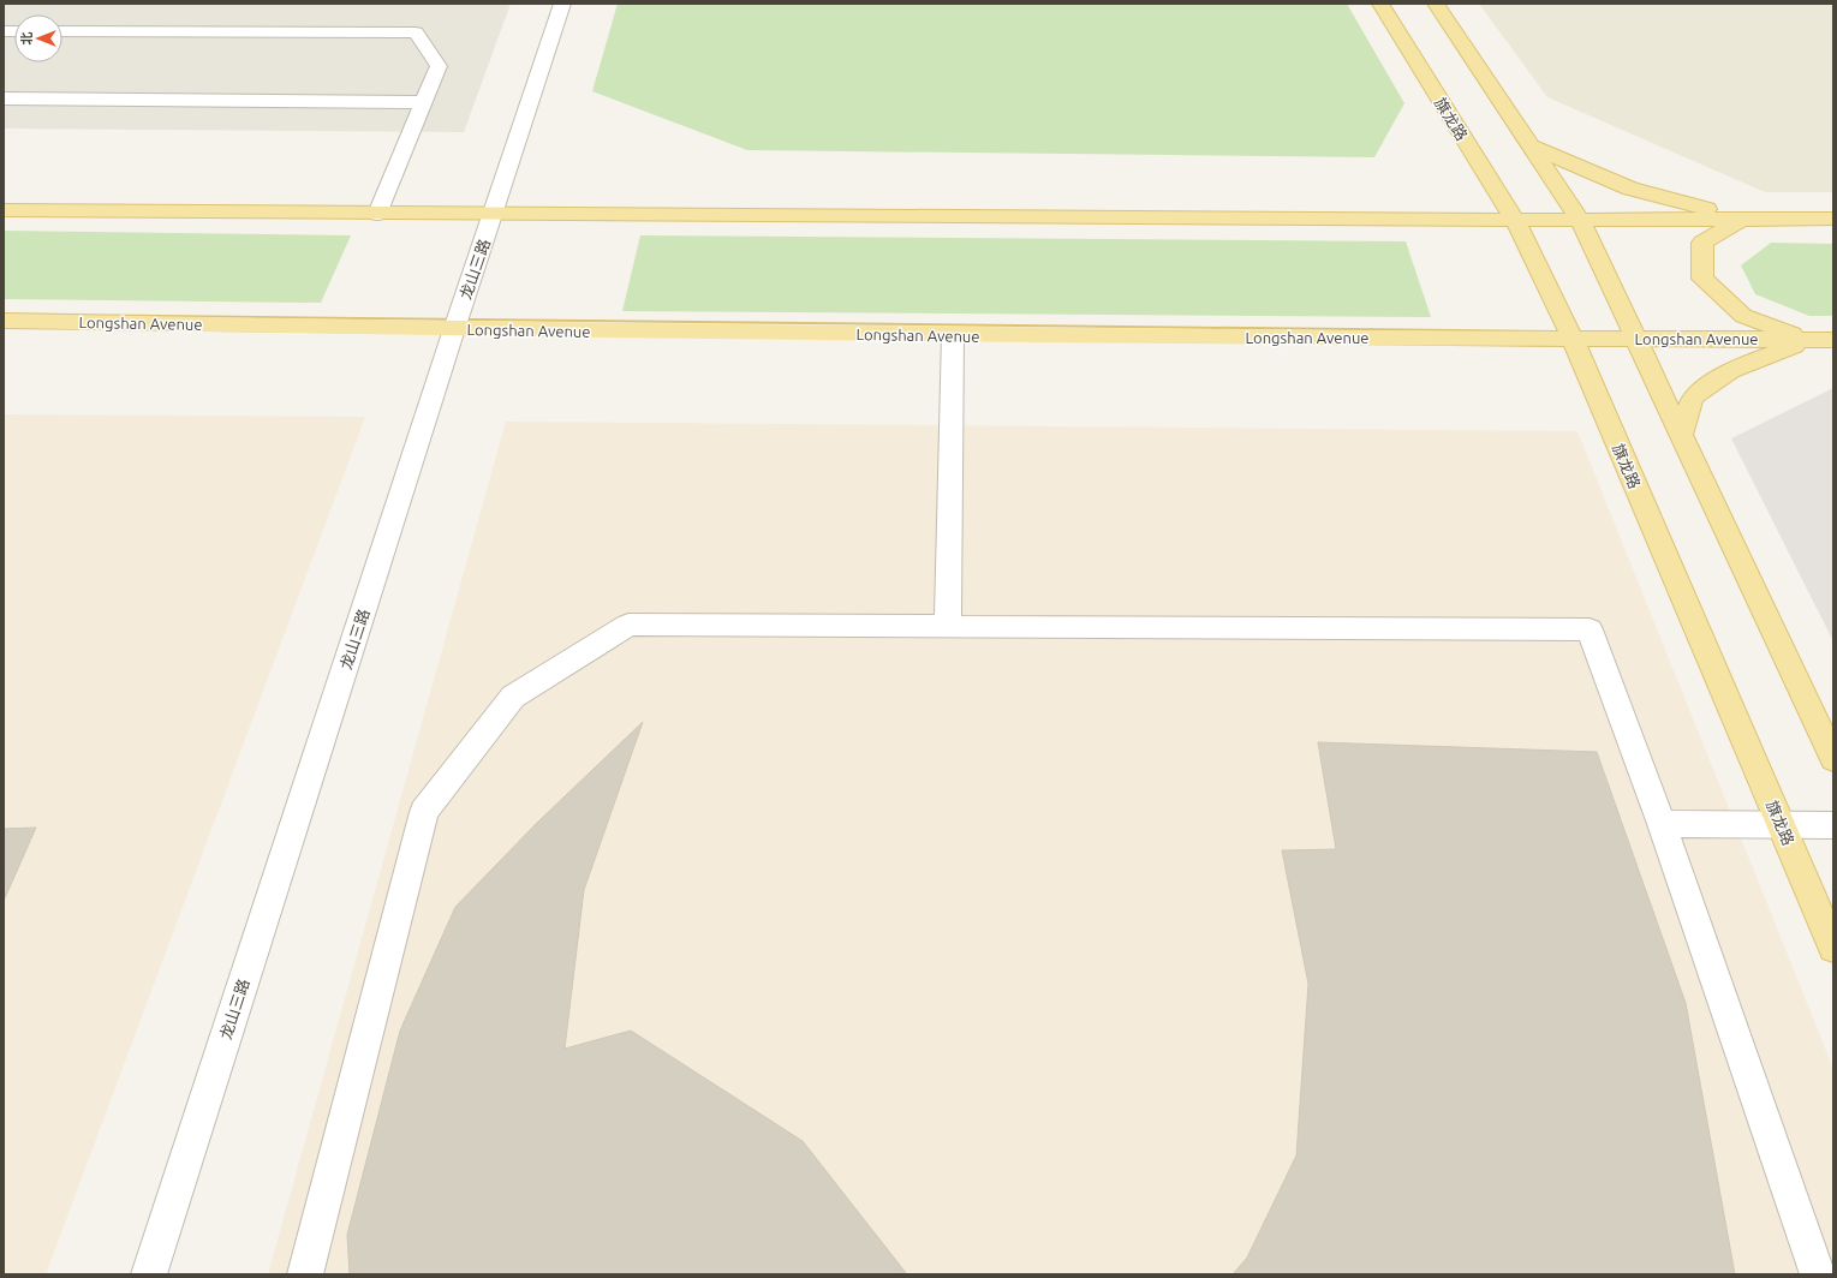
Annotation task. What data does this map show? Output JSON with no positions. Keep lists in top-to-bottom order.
{
  "streets": {
    "main road": ["旗龙路", "Longshan Avenue"],
    "street": ["龙山三路"]
  },
  "crossings": [
    ["旗龙路", "Longshan Avenue"],
    ["龙山三路", "Longshan Avenue"]
  ],
  "north": "left"
}
